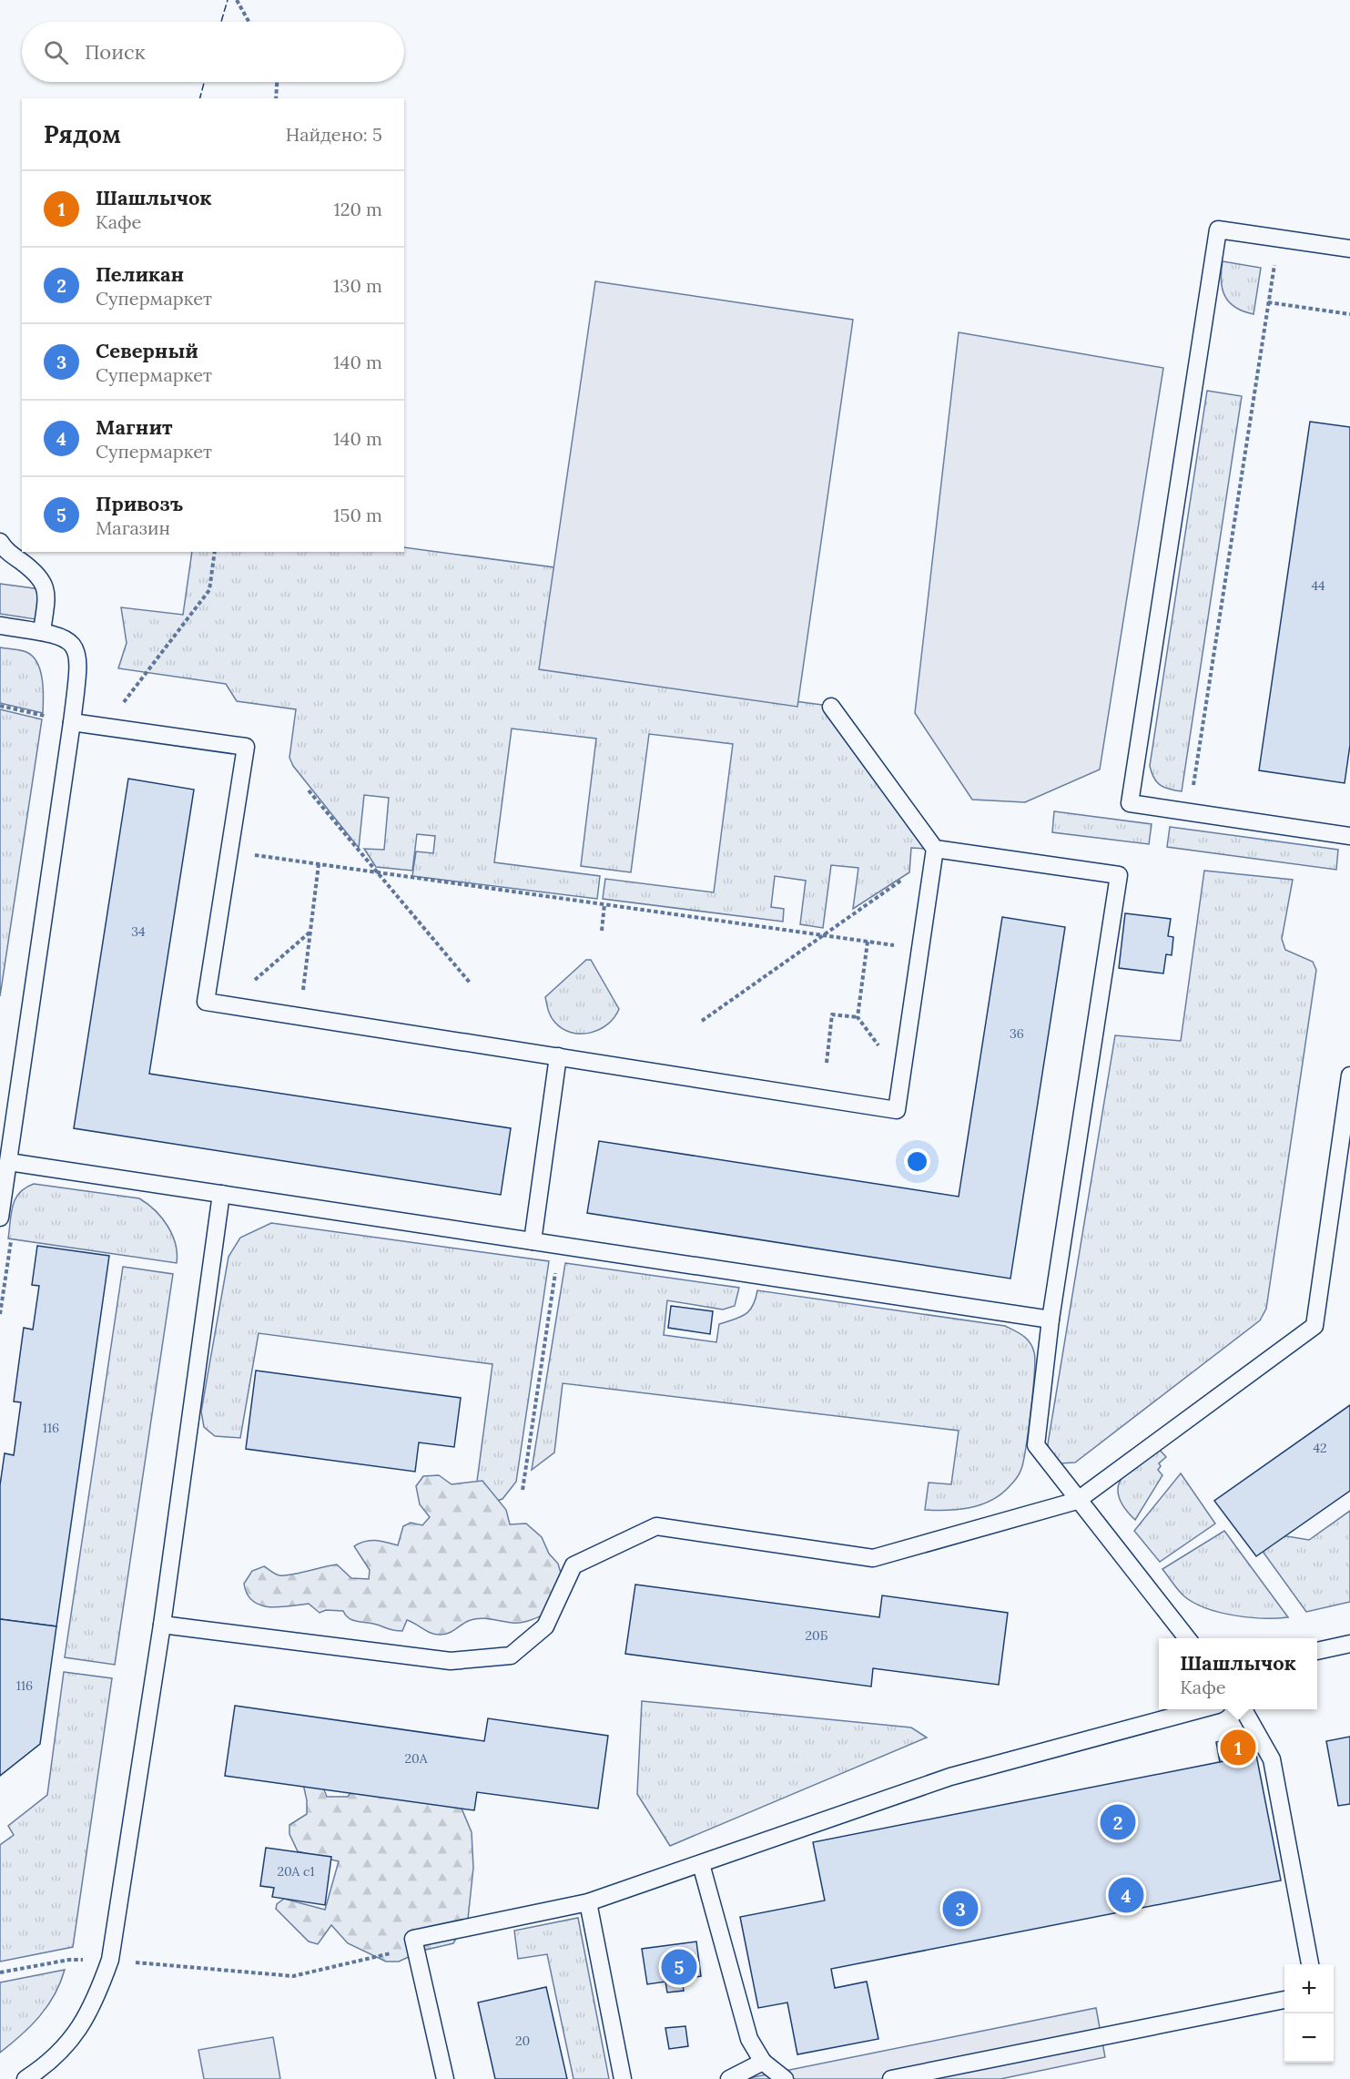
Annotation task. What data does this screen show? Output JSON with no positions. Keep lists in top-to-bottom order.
{
  "house_numbers": [
    "44",
    "34",
    "36",
    "116",
    "42",
    "20Б",
    "116",
    "20А",
    "20А с1",
    "20"
  ],
  "page": {
    "search": "Поиск",
    "heading": ["Рядом", "Найдено: 5"],
    "list": [
      {
        "mark": "1",
        "name": "Шашлычок",
        "note": "Кафе",
        "value": "120 m"
      },
      {
        "mark": "2",
        "name": "Пеликан",
        "note": "Супермаркет",
        "value": "130 m"
      },
      {
        "mark": "3",
        "name": "Северный",
        "note": "Супермаркет",
        "value": "140 m"
      },
      {
        "mark": "4",
        "name": "Магнит",
        "note": "Супермаркет",
        "value": "140 m"
      },
      {
        "mark": "5",
        "name": "Привозъ",
        "note": "Магазин",
        "value": "150 m"
      }
    ],
    "popup": ["Шашлычок", "Кафе"],
    "pins": [
      "1",
      "2",
      "4",
      "3",
      "5"
    ],
    "map_buttons": ["+", "−"]
  }
}
